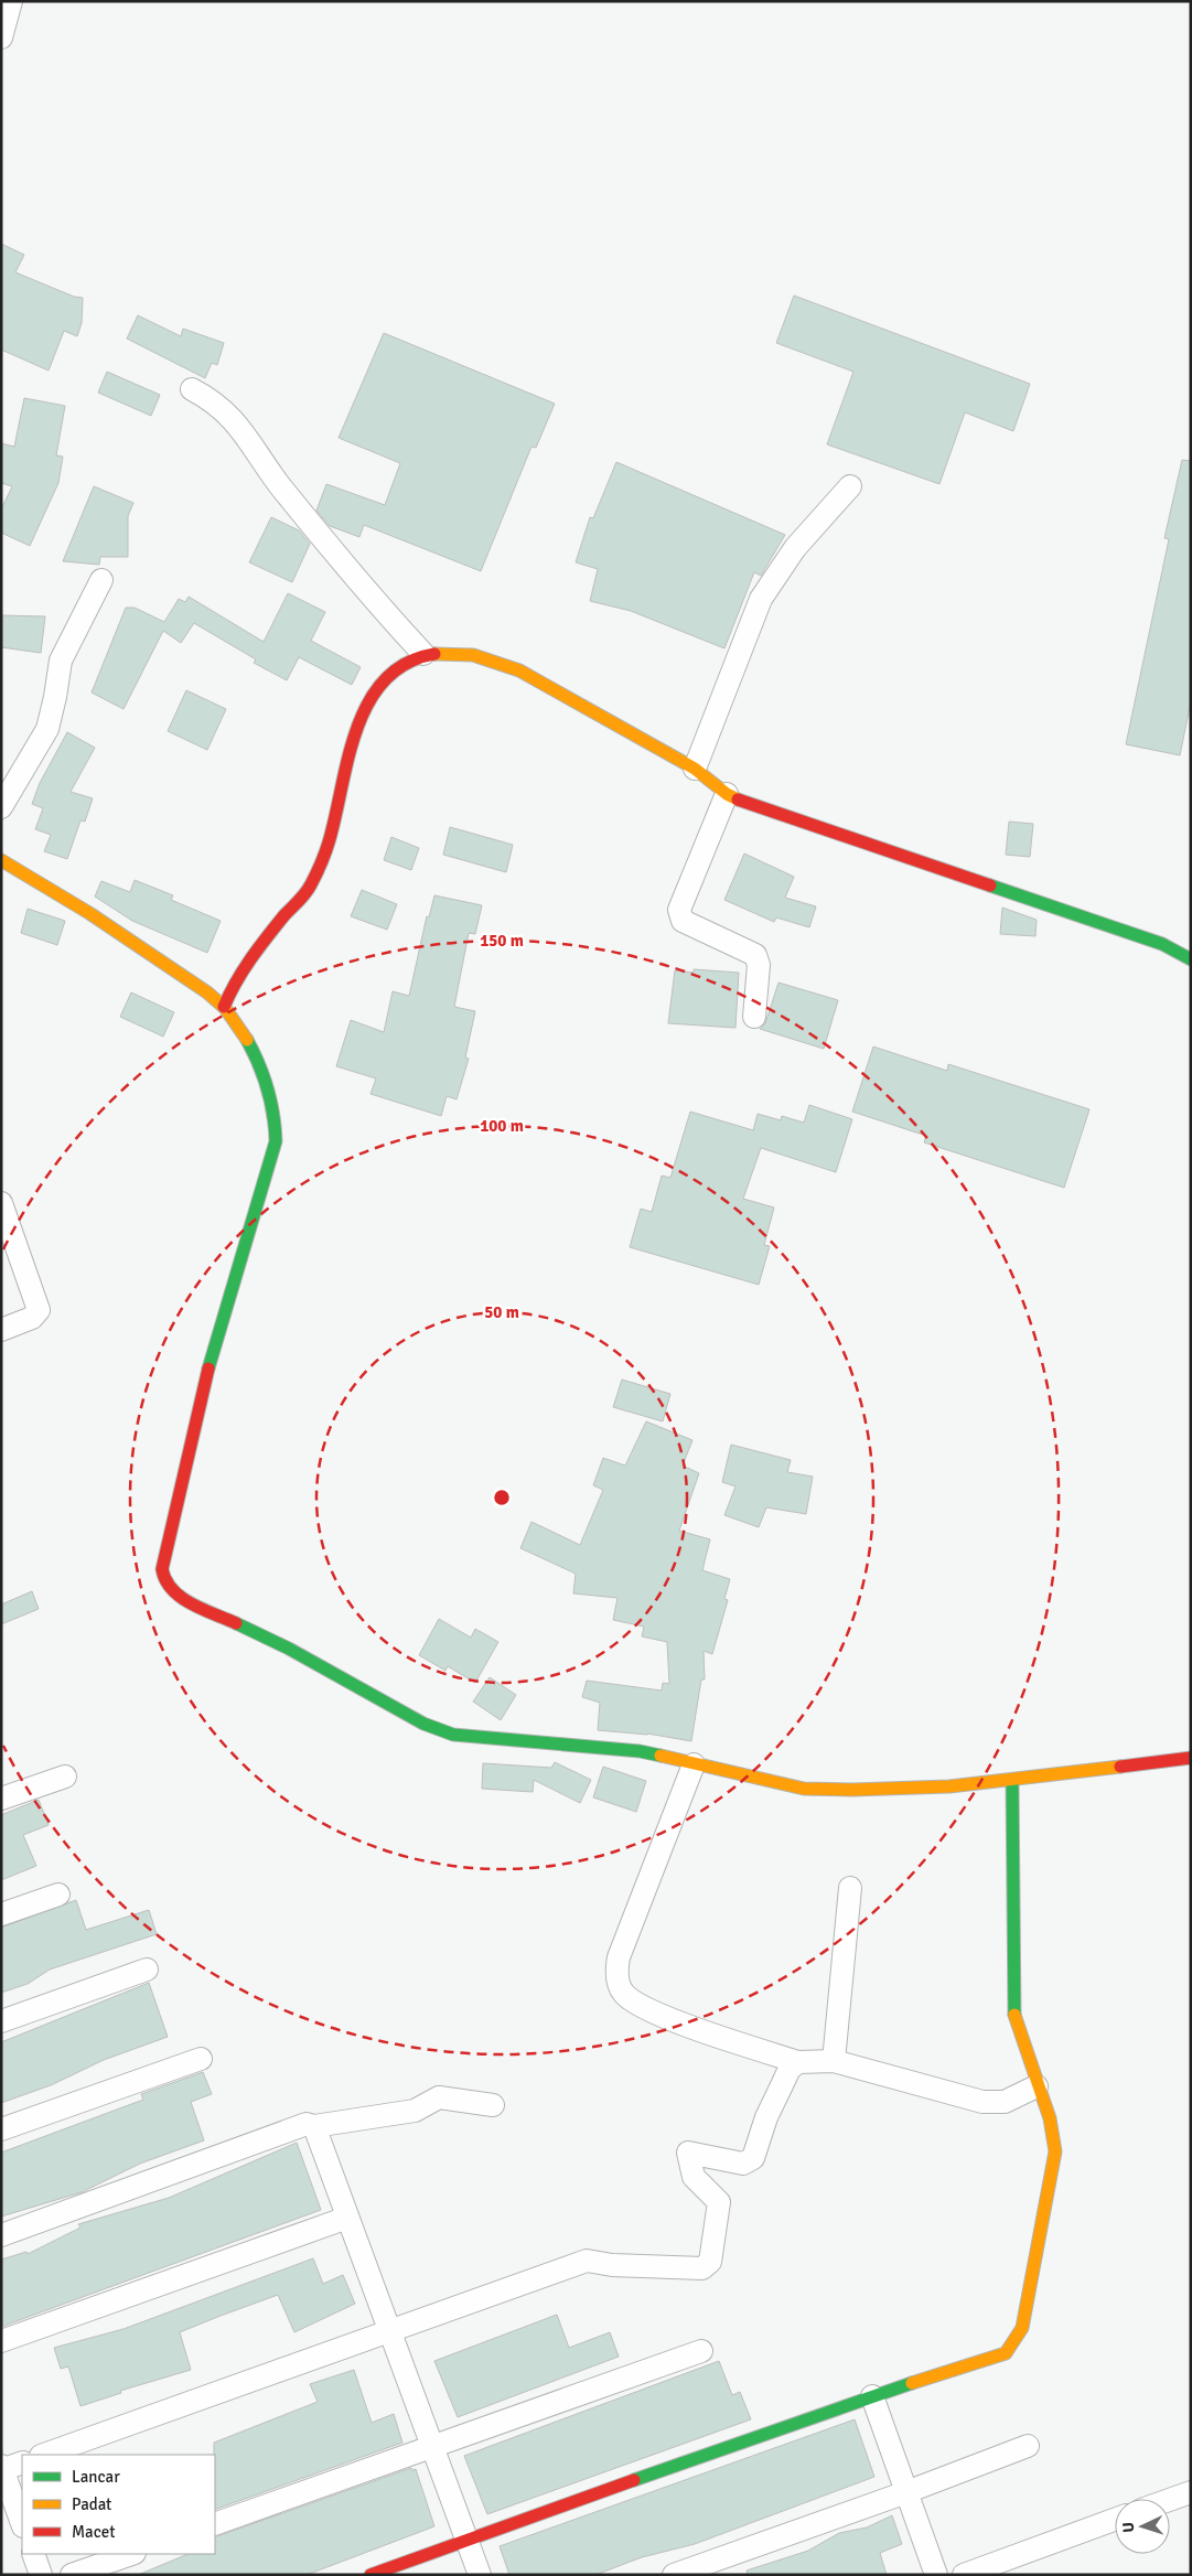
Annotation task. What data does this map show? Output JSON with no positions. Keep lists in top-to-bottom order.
{
  "legend": ["Lancar", "Padat", "Macet"],
  "north": "left",
  "rings": ["150 m", "100 m", "50 m"]
}
